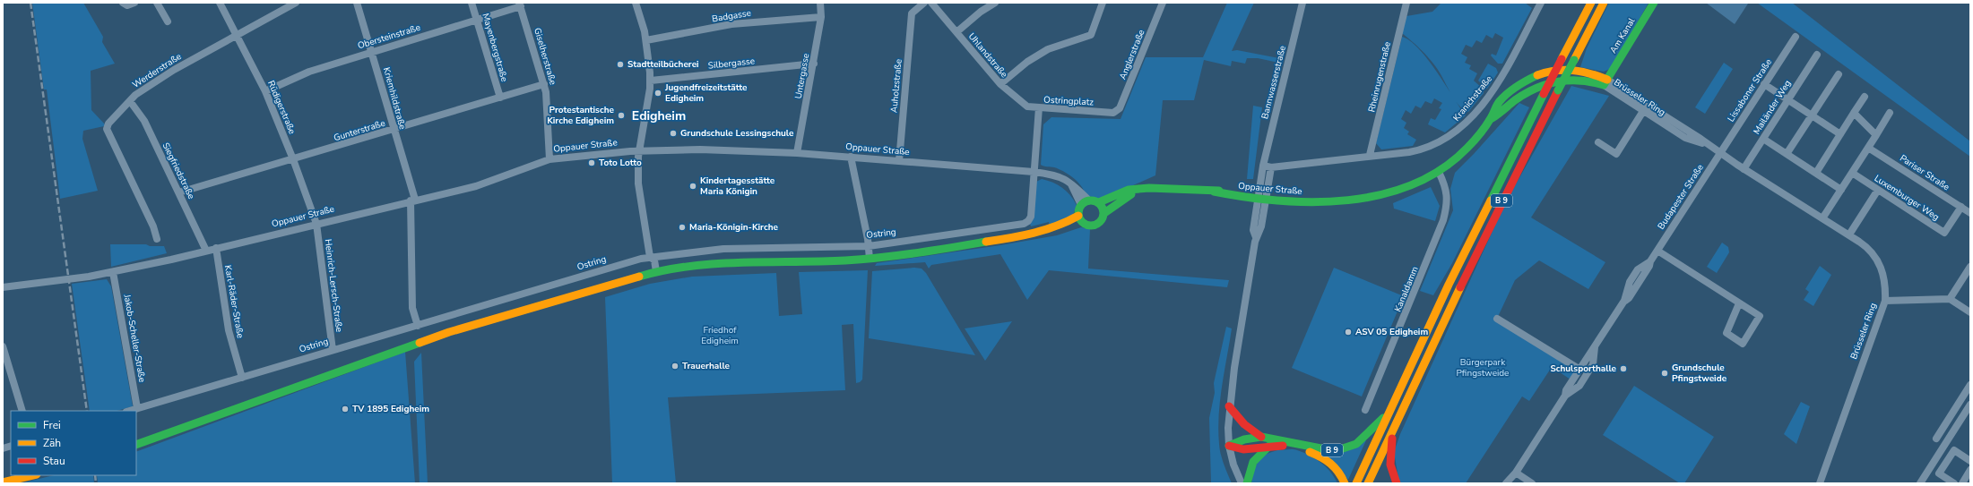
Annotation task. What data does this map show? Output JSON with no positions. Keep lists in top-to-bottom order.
{
  "streets": {
    "main road": [
      "Am Kanal",
      "Brüsseler Ring",
      "Oppauer Straße",
      "B 9"
    ],
    "street": [
      "Badgasse",
      "Obersteinstraße",
      "Mayenbergstraße",
      "Anglerstraße",
      "Uhlandstraße",
      "Giselherstraße",
      "Silbergasse",
      "Werderstraße",
      "Untergasse",
      "Rheinrugenstraße",
      "Bannwasserstraße",
      "Auholzstraße",
      "Lissaboner Straße",
      "Kriemhildstraße",
      "Kranichstraße",
      "Ostringplatz",
      "Rüdigerstraße",
      "Mailänder Weg",
      "Gunterstraße",
      "Siegfriedstraße",
      "Pariser Straße",
      "Budapester Straße",
      "Luxemburger Weg",
      "Ostring",
      "Heinrich-Lersch-Straße",
      "Kanaldamm",
      "Karl-Räder-Straße",
      "Jakob-Scheller-Straße"
    ]
  },
  "crossings": [
    ["Badgasse", "Untergasse"],
    ["Am Kanal", "Brüsseler Ring"],
    ["Obersteinstraße", "Mayenbergstraße"],
    ["Obersteinstraße", "Giselherstraße"],
    ["Obersteinstraße", "Kriemhildstraße"],
    ["Obersteinstraße", "Rüdigerstraße"],
    ["Mayenbergstraße", "Gunterstraße"],
    ["Anglerstraße", "Ostringplatz"],
    ["Uhlandstraße", "Ostringplatz"],
    ["Giselherstraße", "Gunterstraße"],
    ["Giselherstraße", "Oppauer Straße"],
    ["Silbergasse", "Untergasse"],
    ["Werderstraße", "Rüdigerstraße"],
    ["Werderstraße", "Siegfriedstraße"],
    ["Untergasse", "Oppauer Straße"],
    ["Rheinrugenstraße", "Kranichstraße"],
    ["Bannwasserstraße", "Oppauer Straße"],
    ["Auholzstraße", "Oppauer Straße"],
    ["Lissaboner Straße", "Brüsseler Ring"],
    ["Lissaboner Straße", "Budapester Straße"],
    ["Brüsseler Ring", "Mailänder Weg"],
    ["Brüsseler Ring", "Oppauer Straße"],
    ["Brüsseler Ring", "Budapester Straße"],
    ["Kriemhildstraße", "Gunterstraße"],
    ["Kriemhildstraße", "Oppauer Straße"],
    ["Kriemhildstraße", "Ostring"],
    ["Ostringplatz", "Oppauer Straße"],
    ["Ostringplatz", "Ostring"],
    ["Rüdigerstraße", "Gunterstraße"],
    ["Rüdigerstraße", "Oppauer Straße"],
    ["Rüdigerstraße", "Heinrich-Lersch-Straße"],
    ["Gunterstraße", "Siegfriedstraße"],
    ["Oppauer Straße", "Siegfriedstraße"],
    ["Oppauer Straße", "Ostring"],
    ["Oppauer Straße", "Heinrich-Lersch-Straße"],
    ["Oppauer Straße", "Kanaldamm"],
    ["Oppauer Straße", "Karl-Räder-Straße"],
    ["Oppauer Straße", "Jakob-Scheller-Straße"],
    ["Pariser Straße", "Luxemburger Weg"],
    ["Ostring", "Heinrich-Lersch-Straße"],
    ["Ostring", "Karl-Räder-Straße"],
    ["Ostring", "Jakob-Scheller-Straße"]
  ],
  "districts": ["Edigheim"],
  "parks": ["Friedhof Edigheim", "Bürgerpark Pfingstweide"],
  "places": [
    "Stadtteilbücherei",
    "Jugendfreizeitstätte Edigheim",
    "Protestantische Kirche Edigheim",
    "Grundschule Lessingschule",
    "Toto Lotto",
    "Kindertagesstätte Maria Königin",
    "Maria-Königin-Kirche",
    "ASV 05 Edigheim",
    "Trauerhalle",
    "Schulsporthalle",
    "Grundschule Pfingstweide",
    "TV 1895 Edigheim"
  ],
  "legend": ["Frei", "Zäh", "Stau"]
}
